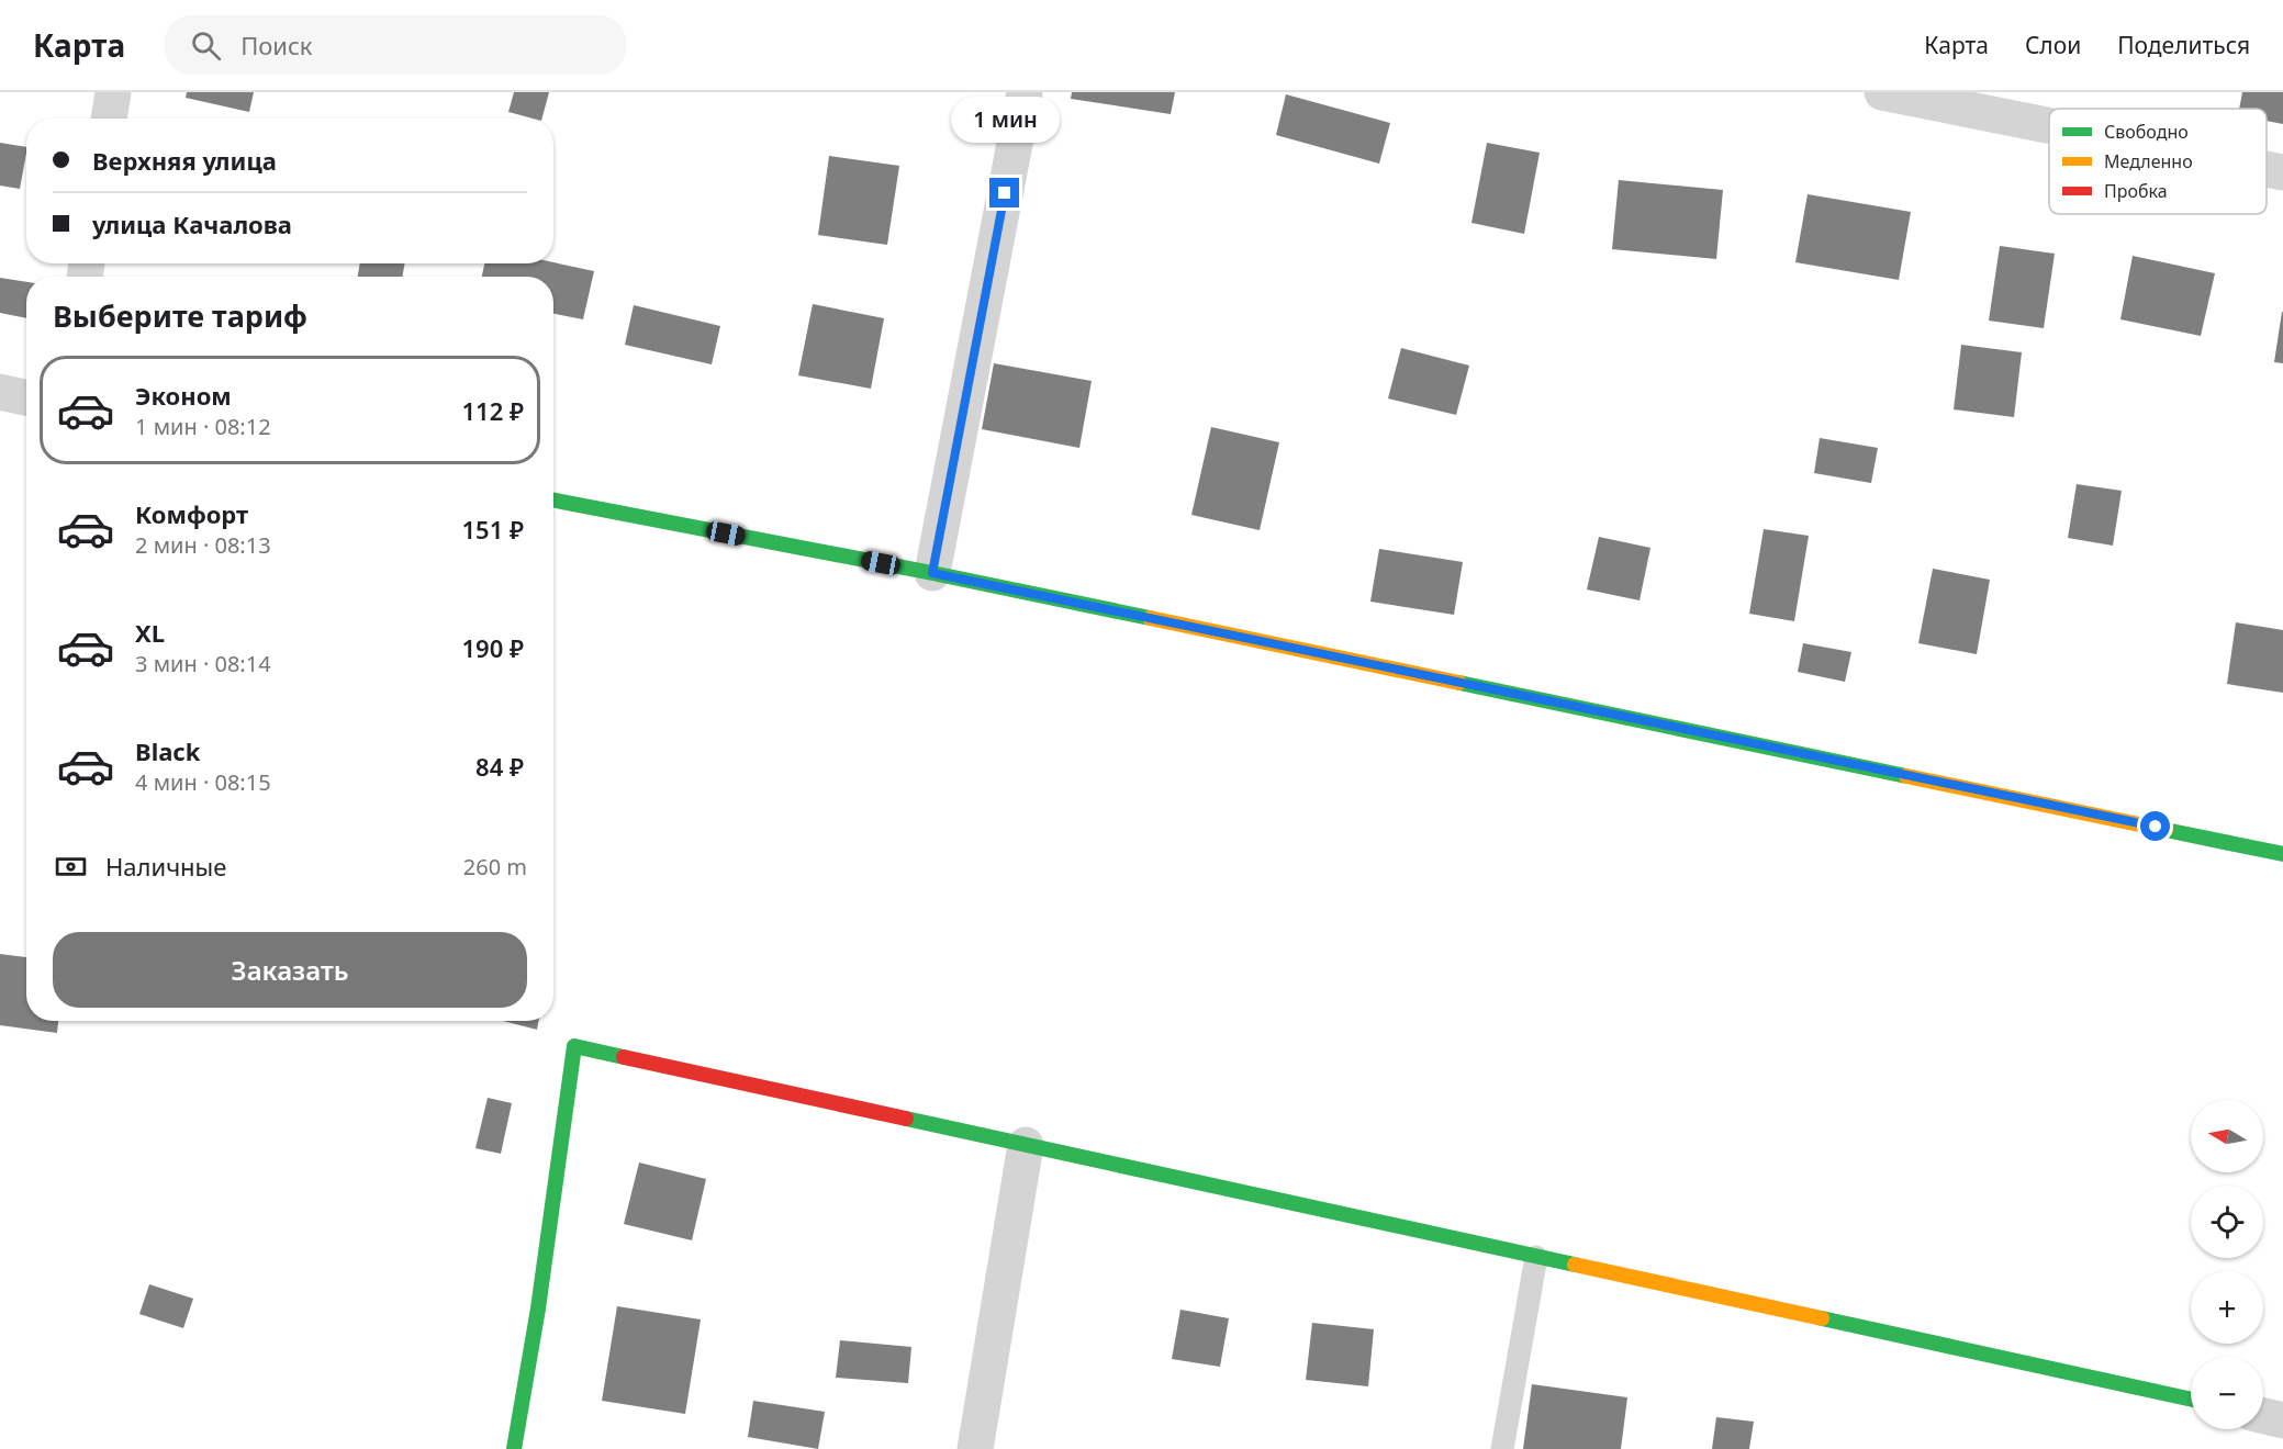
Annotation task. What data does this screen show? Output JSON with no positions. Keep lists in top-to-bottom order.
{
  "legend": ["Свободно", "Медленно", "Пробка"],
  "north": "left",
  "page": {
    "header": "Карта",
    "search": "Поиск",
    "nav": ["Карта", "Слои", "Поделиться"],
    "bubble": "1 мин",
    "banner": ["Верхняя улица", "улица Качалова"],
    "heading": "Выберите тариф",
    "list": [
      {
        "name": "Эконом",
        "note": "1 мин · 08:12",
        "value": "112 ₽"
      },
      {
        "name": "Комфорт",
        "note": "2 мин · 08:13",
        "value": "151 ₽"
      },
      {
        "name": "XL",
        "note": "3 мин · 08:14",
        "value": "190 ₽"
      },
      {
        "name": "Black",
        "note": "4 мин · 08:15",
        "value": "84 ₽"
      }
    ],
    "pay": ["Наличные", "260 m"],
    "buttons": "Заказать",
    "map_buttons": ["+", "−"]
  }
}
